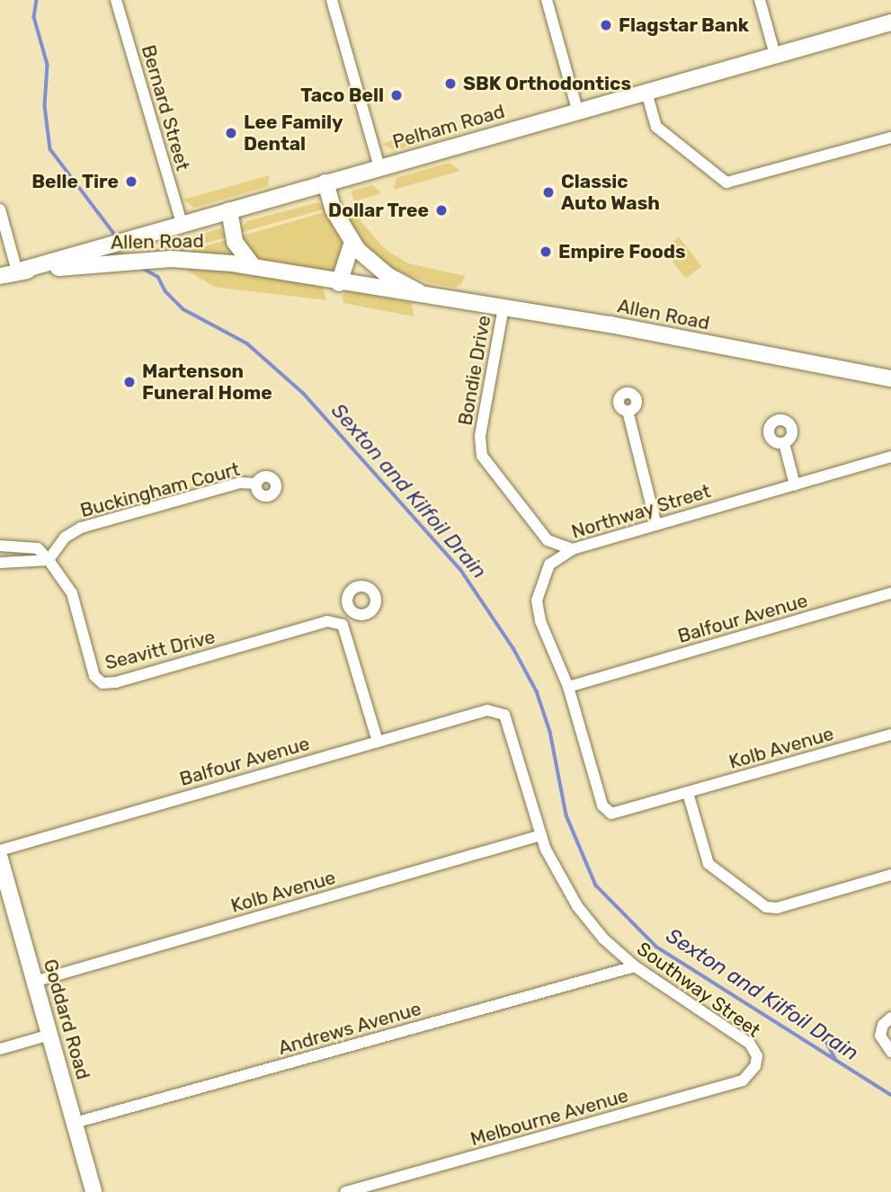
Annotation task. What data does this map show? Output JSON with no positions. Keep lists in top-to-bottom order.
{
  "streets": {
    "main road": ["Pelham Road", "Allen Road", "Goddard Road"],
    "street": [
      "Bernard Street",
      "Bondie Drive",
      "Buckingham Court",
      "Northway Street",
      "Balfour Avenue",
      "Seavitt Drive",
      "Kolb Avenue",
      "Southway Street",
      "Andrews Avenue",
      "Melbourne Avenue"
    ]
  },
  "crossings": [
    ["Bernard Street", "Pelham Road"],
    ["Pelham Road", "Allen Road"],
    ["Allen Road", "Bondie Drive"],
    ["Bondie Drive", "Northway Street"],
    ["Buckingham Court", "Seavitt Drive"],
    ["Northway Street", "Balfour Avenue"],
    ["Northway Street", "Kolb Avenue"],
    ["Balfour Avenue", "Southway Street"],
    ["Kolb Avenue", "Southway Street"],
    ["Kolb Avenue", "Goddard Road"],
    ["Southway Street", "Andrews Avenue"],
    ["Southway Street", "Melbourne Avenue"],
    ["Goddard Road", "Andrews Avenue"]
  ],
  "water": ["Sexton and Kilfoil Drain"],
  "places": [
    "Flagstar Bank",
    "SBK Orthodontics",
    "Taco Bell",
    "Lee Family Dental",
    "Belle Tire",
    "Classic Auto Wash",
    "Dollar Tree",
    "Empire Foods",
    "Martenson Funeral Home"
  ]
}
